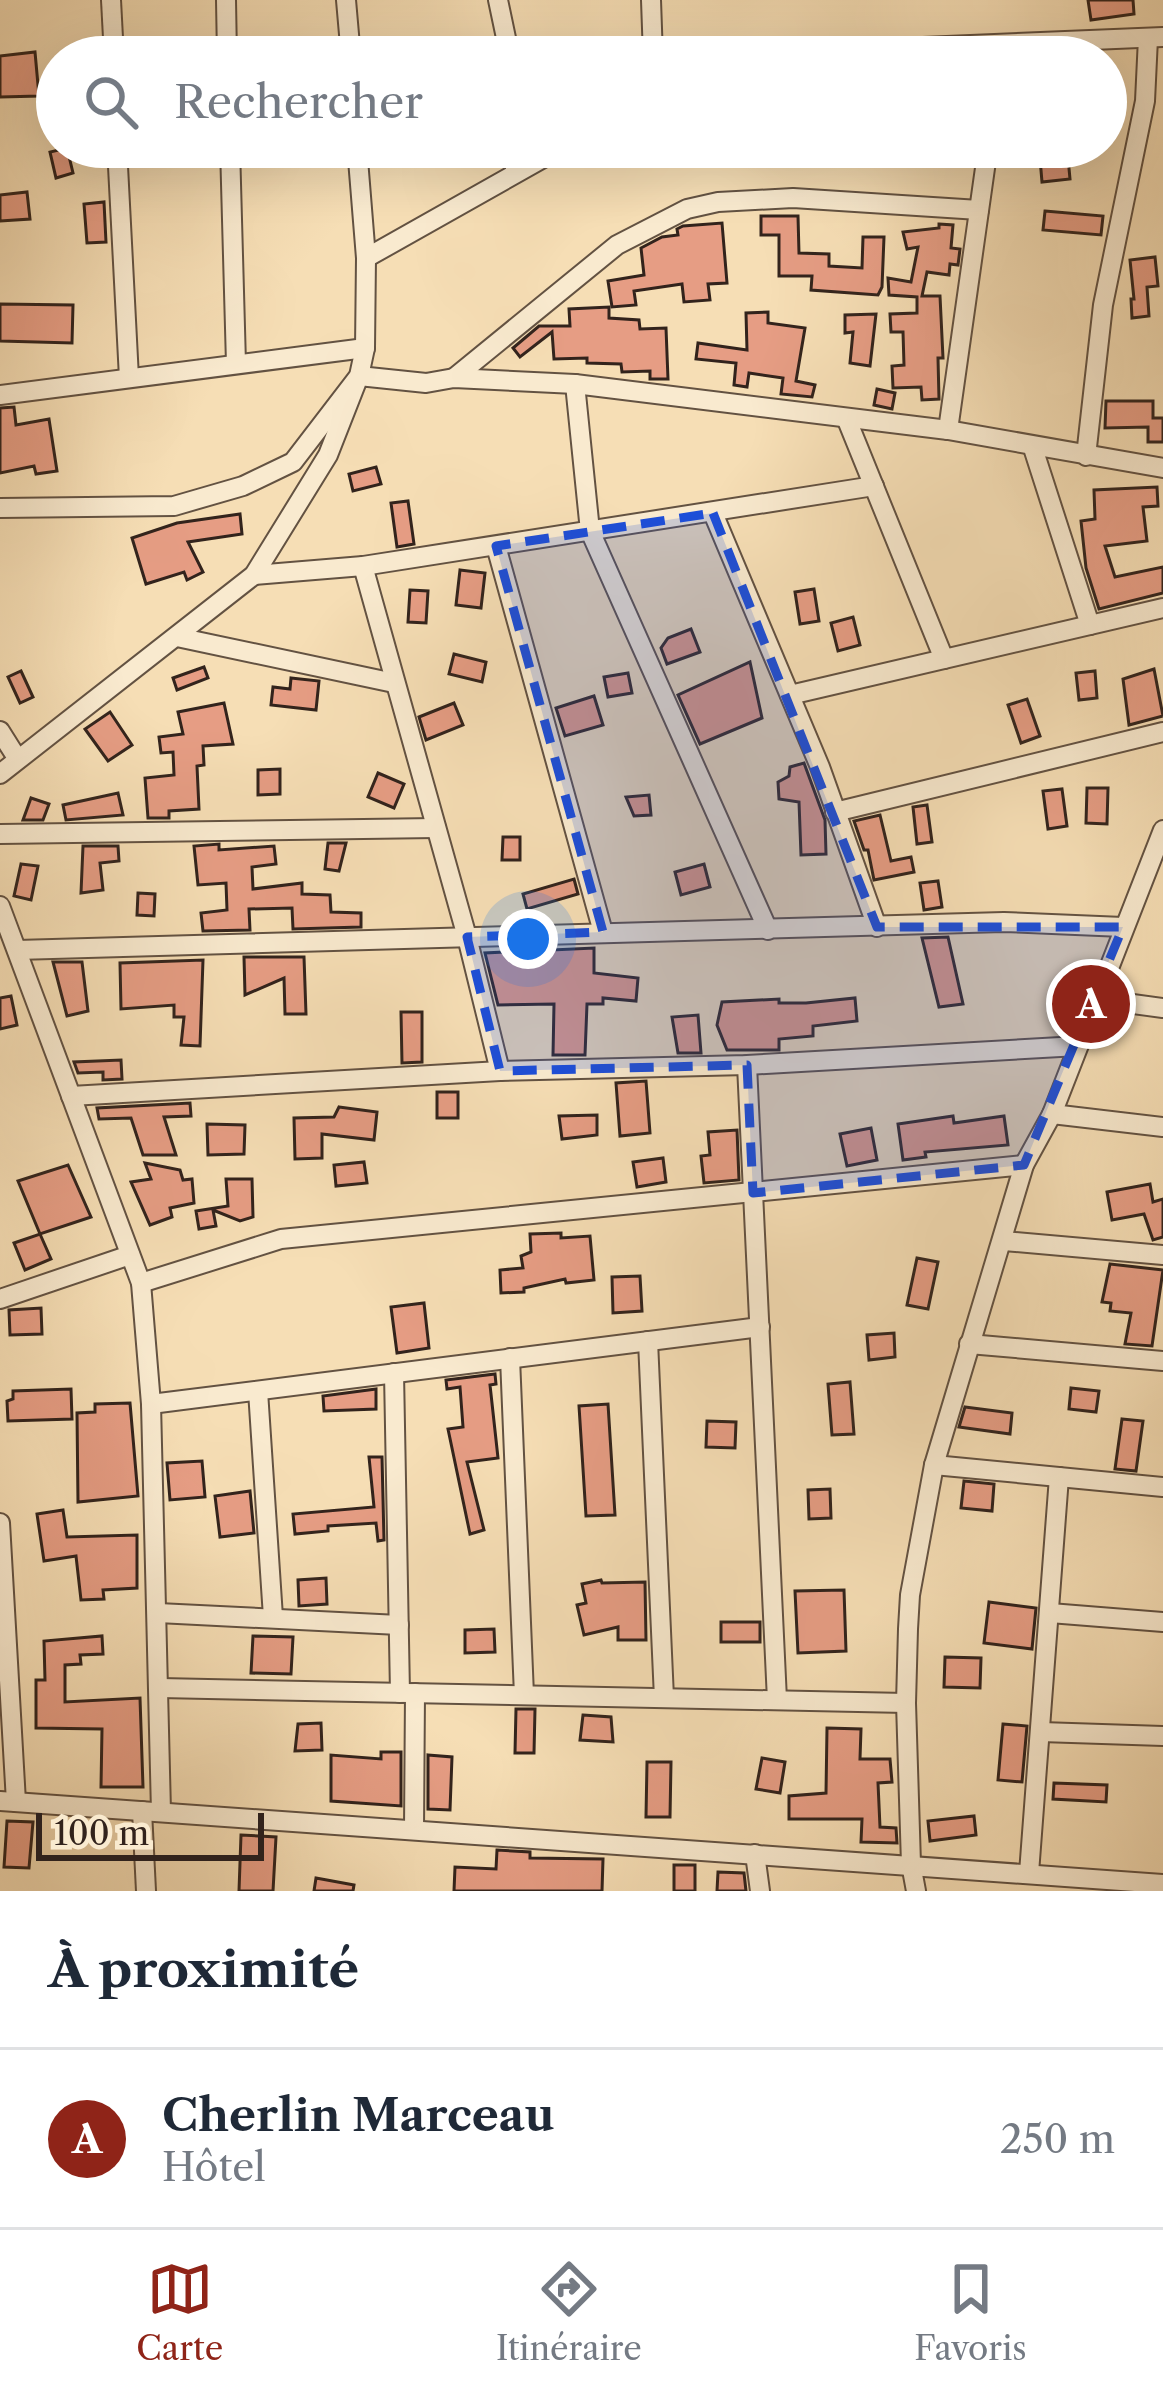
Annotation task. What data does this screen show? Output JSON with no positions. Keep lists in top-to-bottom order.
{
  "scale_bar": "100 m",
  "page": {
    "search": "Rechercher",
    "pins": "A",
    "scale": "100 m",
    "heading": "À proximité",
    "list": [
      {
        "mark": "A",
        "name": "Cherlin Marceau",
        "note": "Hôtel",
        "value": "250 m"
      }
    ],
    "nav": ["Carte", "Itinéraire", "Favoris"]
  }
}
